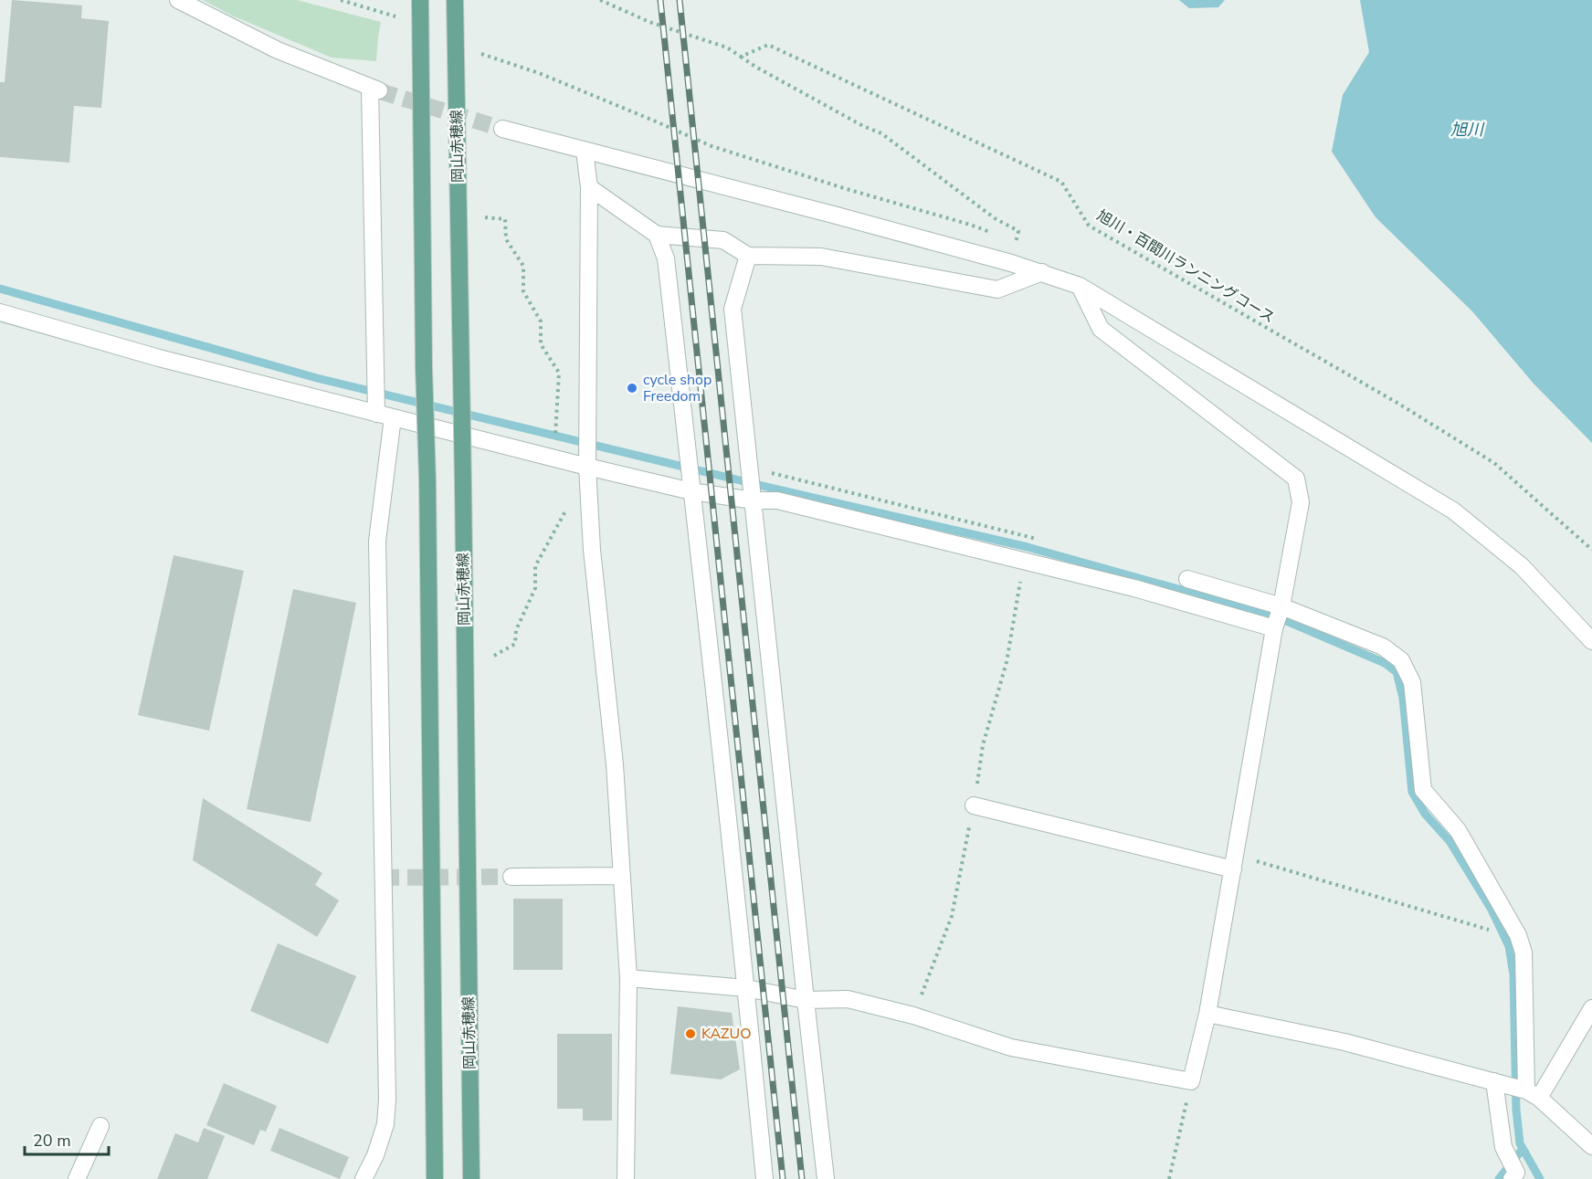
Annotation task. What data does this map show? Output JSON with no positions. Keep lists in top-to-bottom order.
{
  "streets": {
    "main road": ["岡山赤穂線"],
    "path": ["旭川・百間川ランニングコース"]
  },
  "water": ["旭川"],
  "places": ["cycle shop Freedom", "KAZUO"],
  "scale_bar": "20 m"
}
